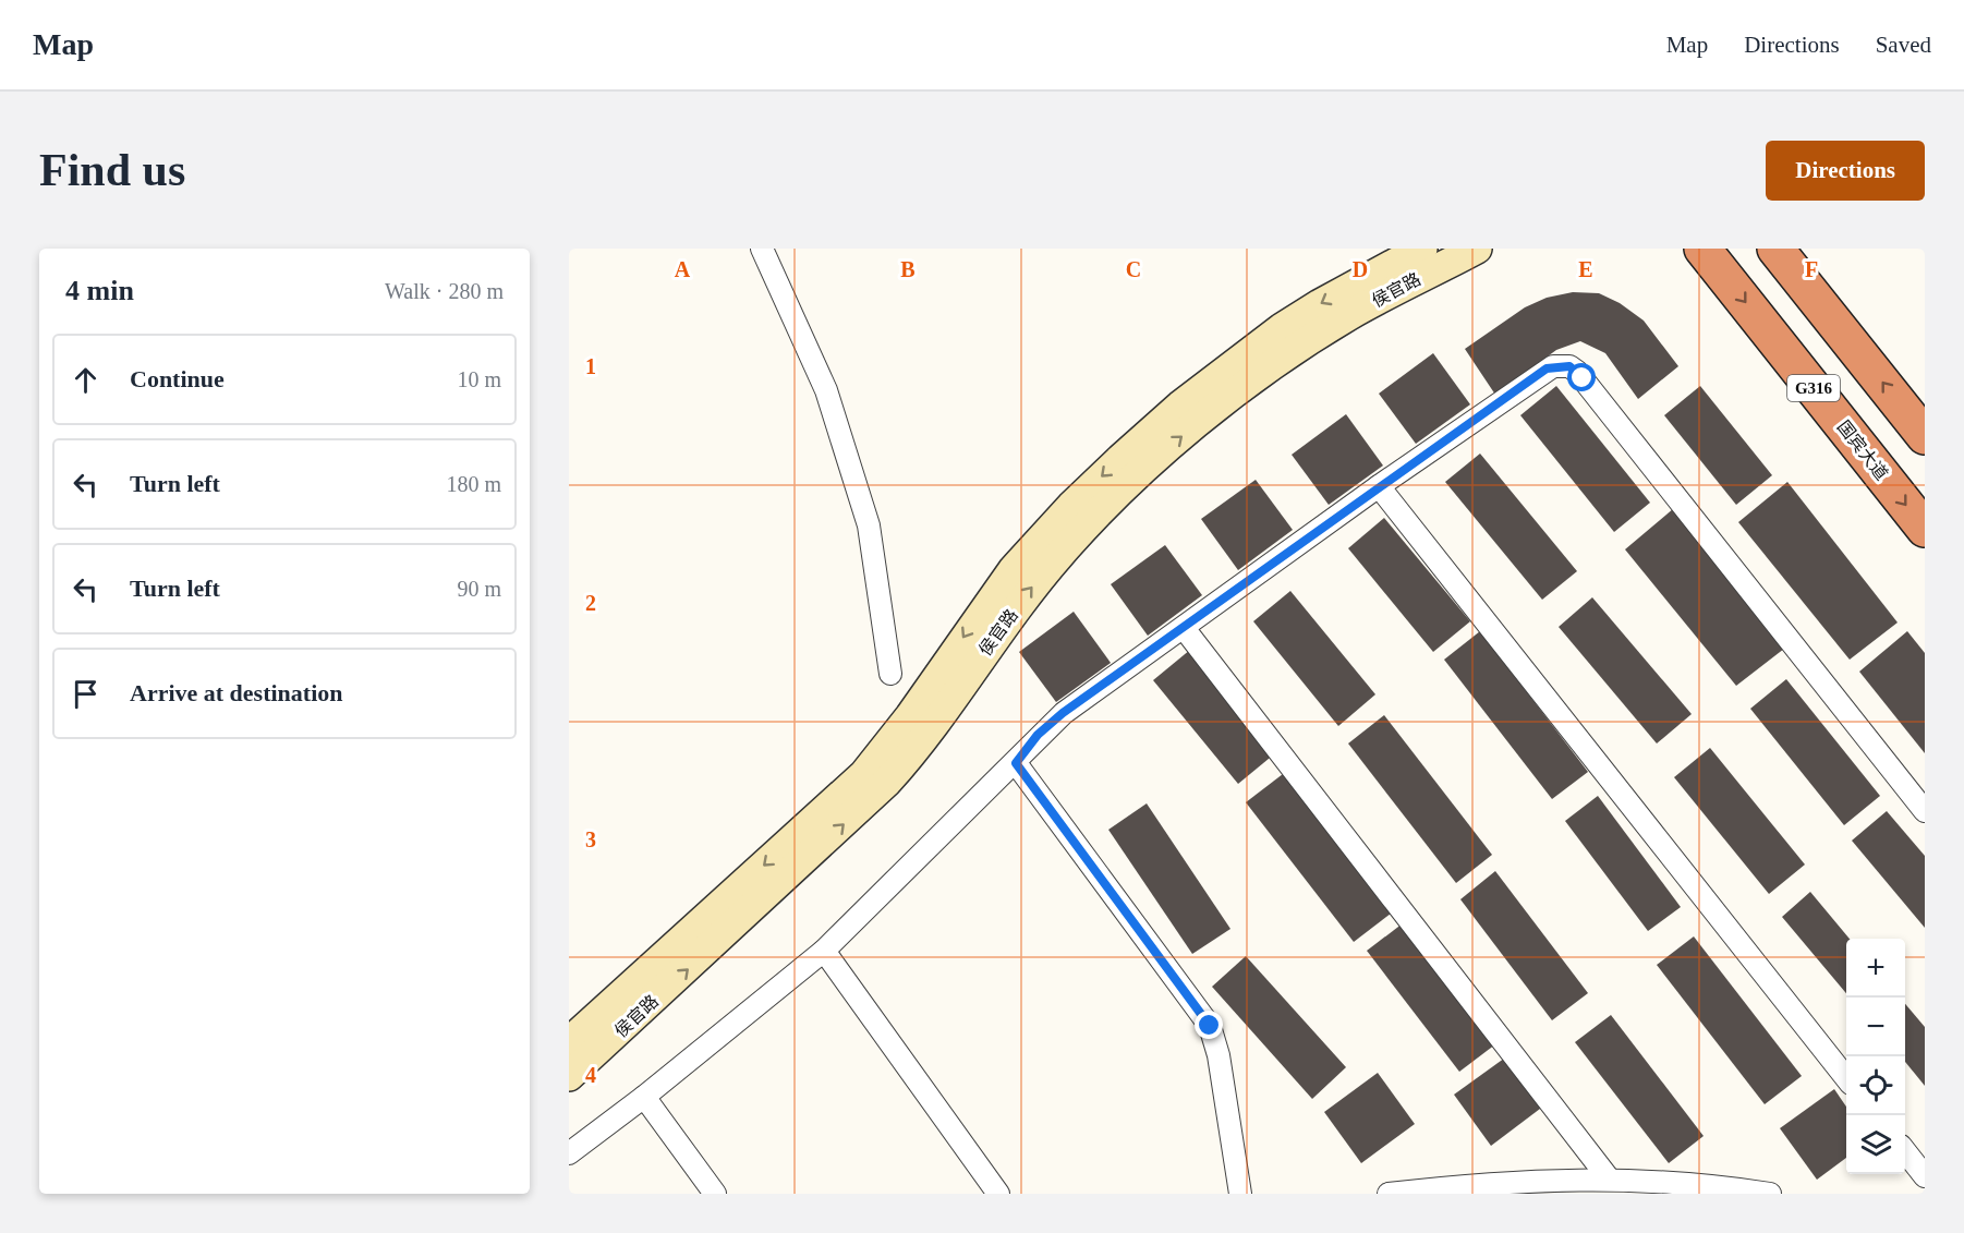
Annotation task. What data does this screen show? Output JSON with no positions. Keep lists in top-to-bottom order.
{
  "streets": {
    "highway": ["G316", "国宾大道"],
    "main road": ["侯官路"]
  },
  "page": {
    "header": "Map",
    "nav": ["Map", "Directions", "Saved"],
    "buttons": "Directions",
    "title": "Find us",
    "heading": ["4 min", "Walk · 280 m"],
    "list": [
      ["Continue", "10 m"],
      ["Turn left", "180 m"],
      ["Turn left", "90 m"],
      "Arrive at destination"
    ],
    "map_buttons": ["+", "−"]
  },
  "grid": {
    "columns": [
      "A",
      "B",
      "C",
      "D",
      "E",
      "F"
    ],
    "rows": [
      "1",
      "2",
      "3",
      "4"
    ]
  }
}
